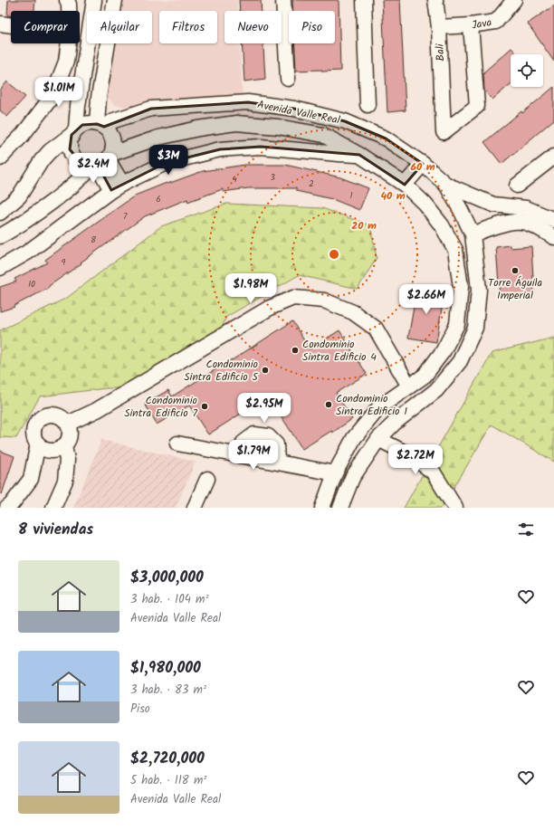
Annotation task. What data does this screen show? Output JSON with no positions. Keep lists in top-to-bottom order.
{
  "streets": {
    "street": ["Java", "Bali", "Avenida Valle Real"]
  },
  "crossings": [
    ["Java", "Bali"]
  ],
  "places": [
    "Torre Águila Imperial",
    "Condominio Sintra Edificio 4",
    "Condominio Sintra Edificio 5",
    "Condominio Sintra Edificio 1",
    "Condominio Sintra Edificio 7"
  ],
  "house_numbers": [
    "3",
    "4",
    "2",
    "1",
    "6",
    "7",
    "8",
    "9",
    "10"
  ],
  "page": {
    "chip": [
      "Comprar",
      "Alquilar",
      "Filtros",
      "Nuevo",
      "Piso"
    ],
    "price": [
      "$1.01M",
      "$3M",
      "$2.4M",
      "$1.98M",
      "$2.66M",
      "$2.95M",
      "$1.79M",
      "$2.72M"
    ],
    "heading": "8 viviendas",
    "list": [
      {
        "name": "$3,000,000",
        "note": "3 hab. · 104 m² · Avenida Valle Real"
      },
      {
        "name": "$1,980,000",
        "note": "3 hab. · 83 m² · Piso"
      },
      {
        "name": "$2,720,000",
        "note": "5 hab. · 118 m² · Avenida Valle Real"
      }
    ]
  },
  "rings": ["60 m", "40 m", "20 m"]
}
